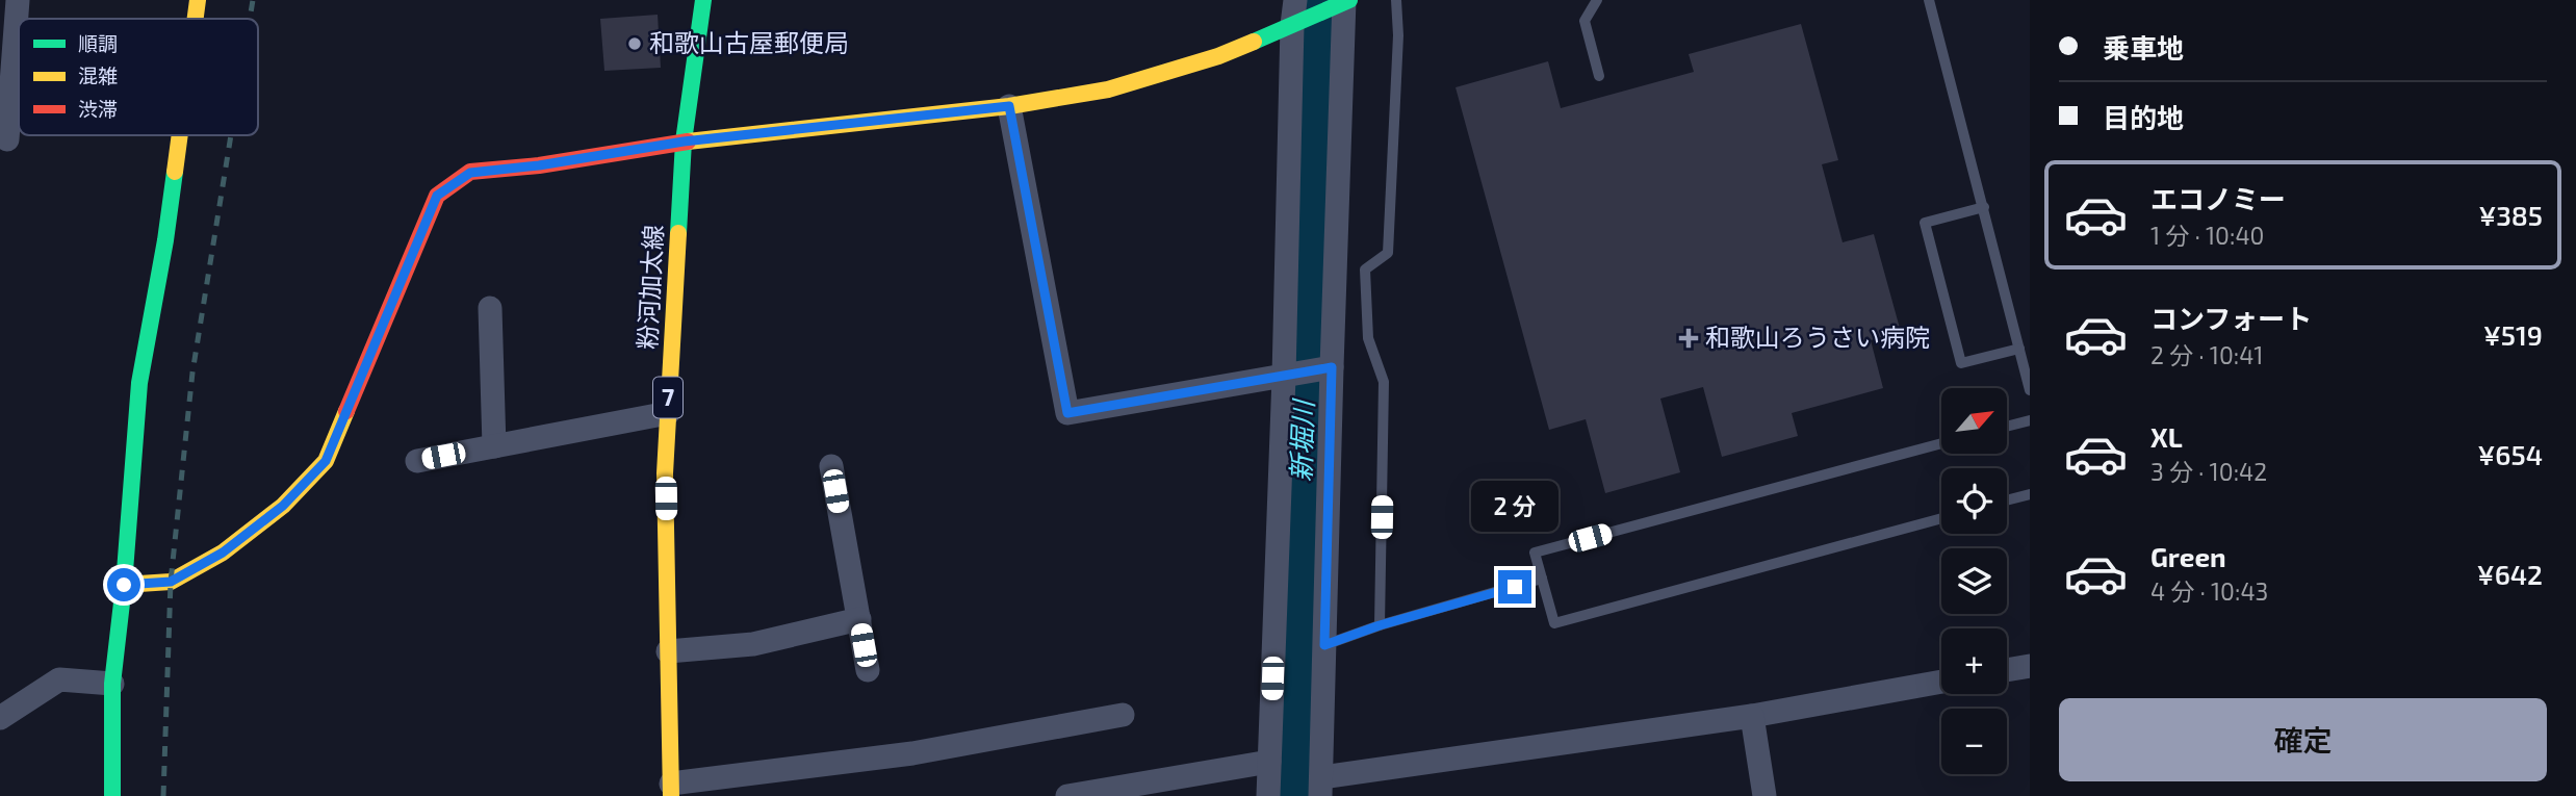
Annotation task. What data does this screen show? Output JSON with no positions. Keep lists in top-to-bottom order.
{
  "streets": {
    "street": ["粉河加太線", "7"]
  },
  "water": ["新堀川"],
  "places": {
    "other": ["和歌山古屋郵便局"],
    "health": ["和歌山ろうさい病院"]
  },
  "legend": ["順調", "混雑", "渋滞"],
  "north": "top right",
  "page": {
    "banner": ["乗車地", "目的地"],
    "list": [
      {
        "name": "エコノミー",
        "note": "1 分 · 10:40",
        "value": "¥385"
      },
      {
        "name": "コンフォート",
        "note": "2 分 · 10:41",
        "value": "¥519"
      },
      {
        "name": "XL",
        "note": "3 分 · 10:42",
        "value": "¥654"
      },
      {
        "name": "Green",
        "note": "4 分 · 10:43",
        "value": "¥642"
      }
    ],
    "map_buttons": ["+", "−"],
    "bubble": "2 分",
    "buttons": "確定"
  }
}
